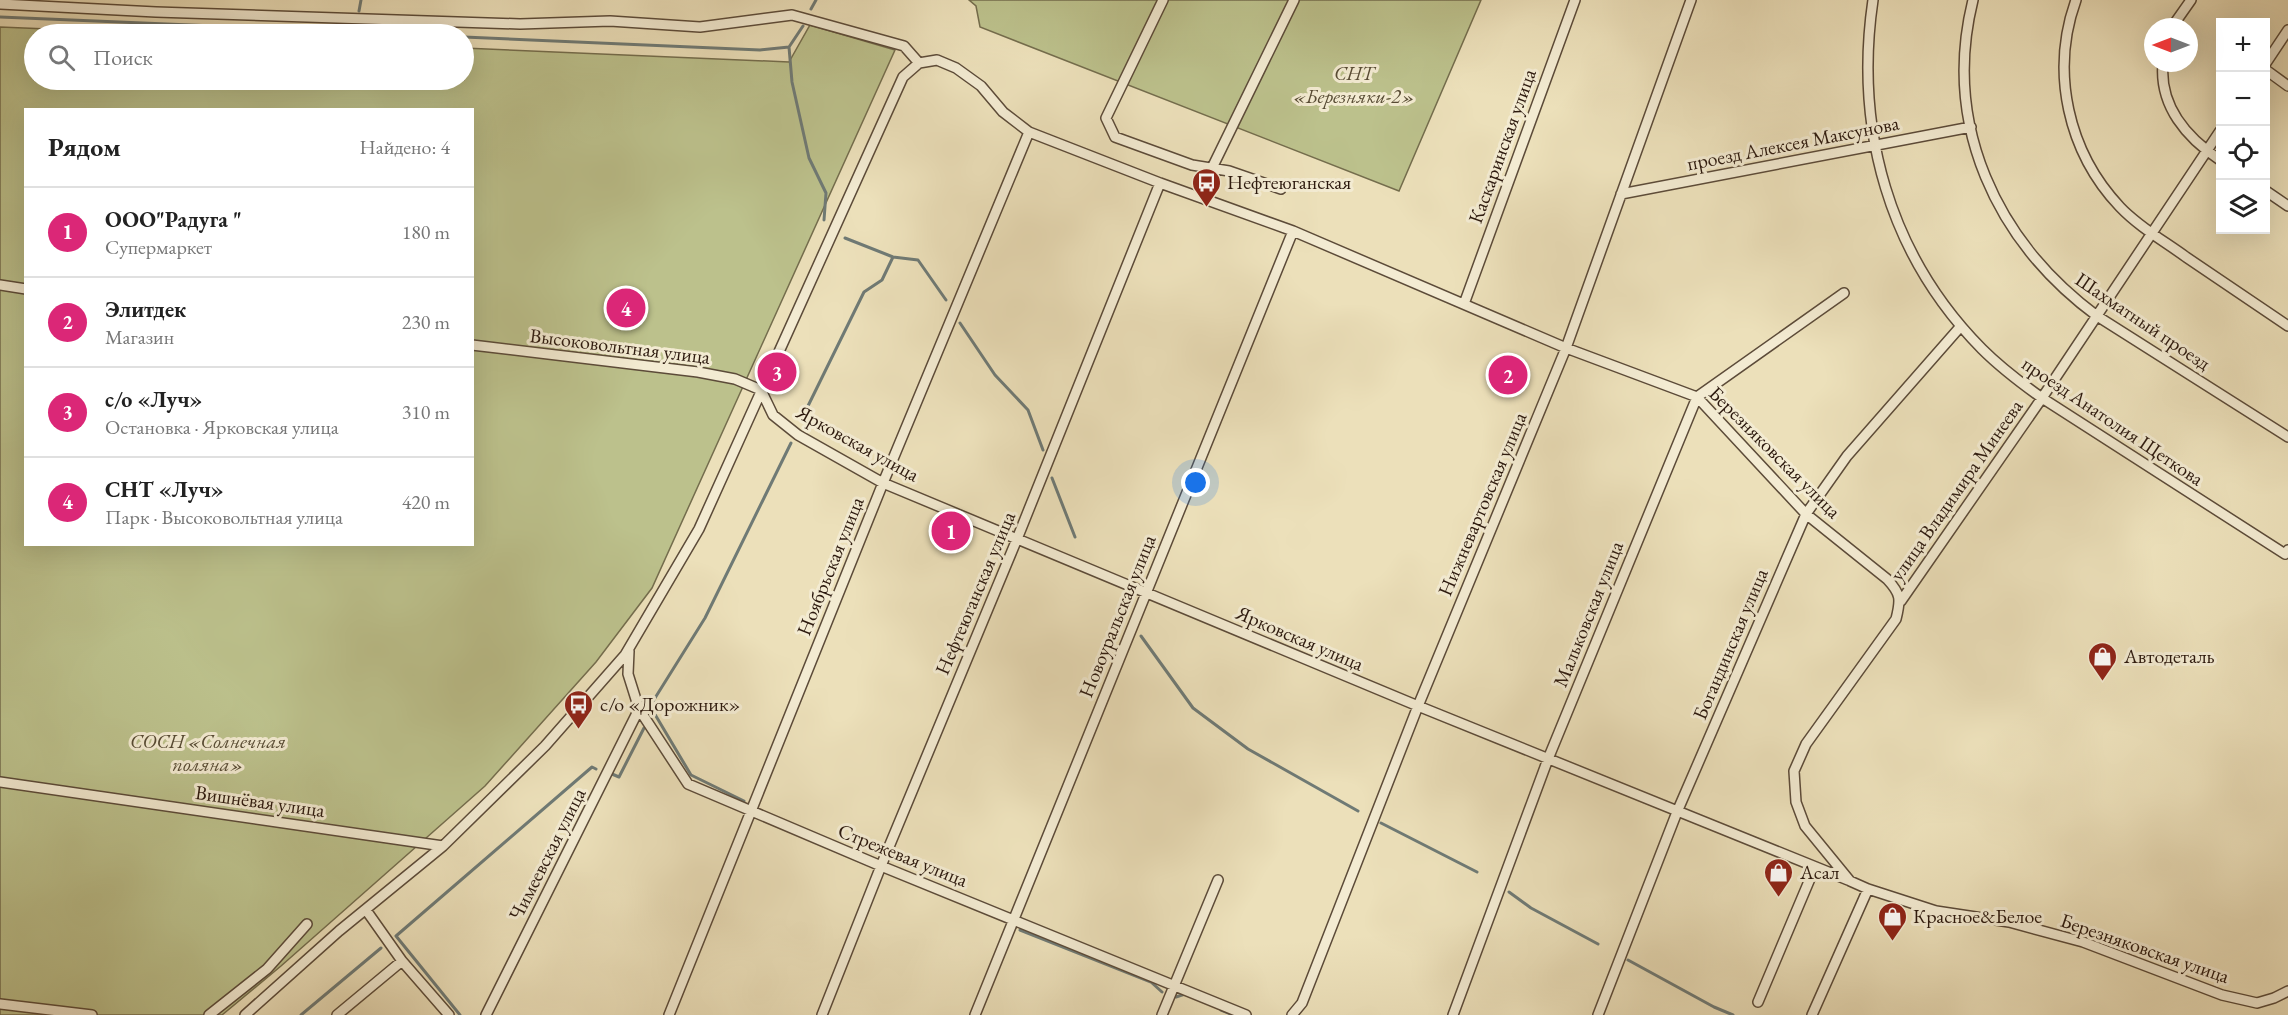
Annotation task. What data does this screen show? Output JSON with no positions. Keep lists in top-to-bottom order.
{
  "streets": {
    "street": [
      "проезд Алексея Максунова",
      "Каскаринская улица",
      "Шахматный проезд",
      "Высоковольтная улица",
      "проезд Анатолия Щеткова",
      "Ярковская улица",
      "Березняковская улица",
      "улица Владимира Минеева",
      "Нижневартовская улица",
      "Ноябрьская улица",
      "Нефтеюганская улица",
      "Мальковская улица",
      "Новоуральская улица",
      "Богандинская улица",
      "Вишнёвая улица",
      "Чимеевская улица",
      "Стрежевая улица"
    ]
  },
  "crossings": [
    ["проезд Алексея Максунова", "Шахматный проезд"],
    ["проезд Алексея Максунова", "проезд Анатолия Щеткова"],
    ["проезд Алексея Максунова", "Нижневартовская улица"],
    ["Каскаринская улица", "Березняковская улица"],
    ["Шахматный проезд", "улица Владимира Минеева"],
    ["Высоковольтная улица", "Ярковская улица"],
    ["проезд Анатолия Щеткова", "улица Владимира Минеева"],
    ["проезд Анатолия Щеткова", "Богандинская улица"],
    ["Ярковская улица", "Березняковская улица"],
    ["Ярковская улица", "Нижневартовская улица"],
    ["Ярковская улица", "Ноябрьская улица"],
    ["Ярковская улица", "Нефтеюганская улица"],
    ["Ярковская улица", "Мальковская улица"],
    ["Ярковская улица", "Новоуральская улица"],
    ["Ярковская улица", "Богандинская улица"],
    ["Березняковская улица", "улица Владимира Минеева"],
    ["Березняковская улица", "Нижневартовская улица"],
    ["Березняковская улица", "Ноябрьская улица"],
    ["Березняковская улица", "Нефтеюганская улица"],
    ["Березняковская улица", "Мальковская улица"],
    ["Березняковская улица", "Новоуральская улица"],
    ["Березняковская улица", "Богандинская улица"],
    ["Ноябрьская улица", "Стрежевая улица"],
    ["Нефтеюганская улица", "Стрежевая улица"],
    ["Новоуральская улица", "Стрежевая улица"],
    ["Чимеевская улица", "Стрежевая улица"]
  ],
  "parks": ["СНТ «Березняки-2»", "СОСН «Солнечная поляна»"],
  "places": {
    "bus stop": ["Нефтеюганская", "с/о «Дорожник»"],
    "shop": ["Автодеталь", "Асал", "Красное&Белое"]
  },
  "north": "left",
  "page": {
    "map_buttons": ["+", "−"],
    "search": "Поиск",
    "heading": ["Рядом", "Найдено: 4"],
    "list": [
      {
        "mark": "1",
        "name": "ООО\"Радуга \"",
        "note": "Супермаркет",
        "value": "180 m"
      },
      {
        "mark": "2",
        "name": "Элитдек",
        "note": "Магазин",
        "value": "230 m"
      },
      {
        "mark": "3",
        "name": "с/о «Луч»",
        "note": "Остановка · Ярковская улица",
        "value": "310 m"
      },
      {
        "mark": "4",
        "name": "СНТ «Луч»",
        "note": "Парк · Высоковольтная улица",
        "value": "420 m"
      }
    ],
    "pins": [
      "4",
      "3",
      "2",
      "1"
    ]
  }
}
